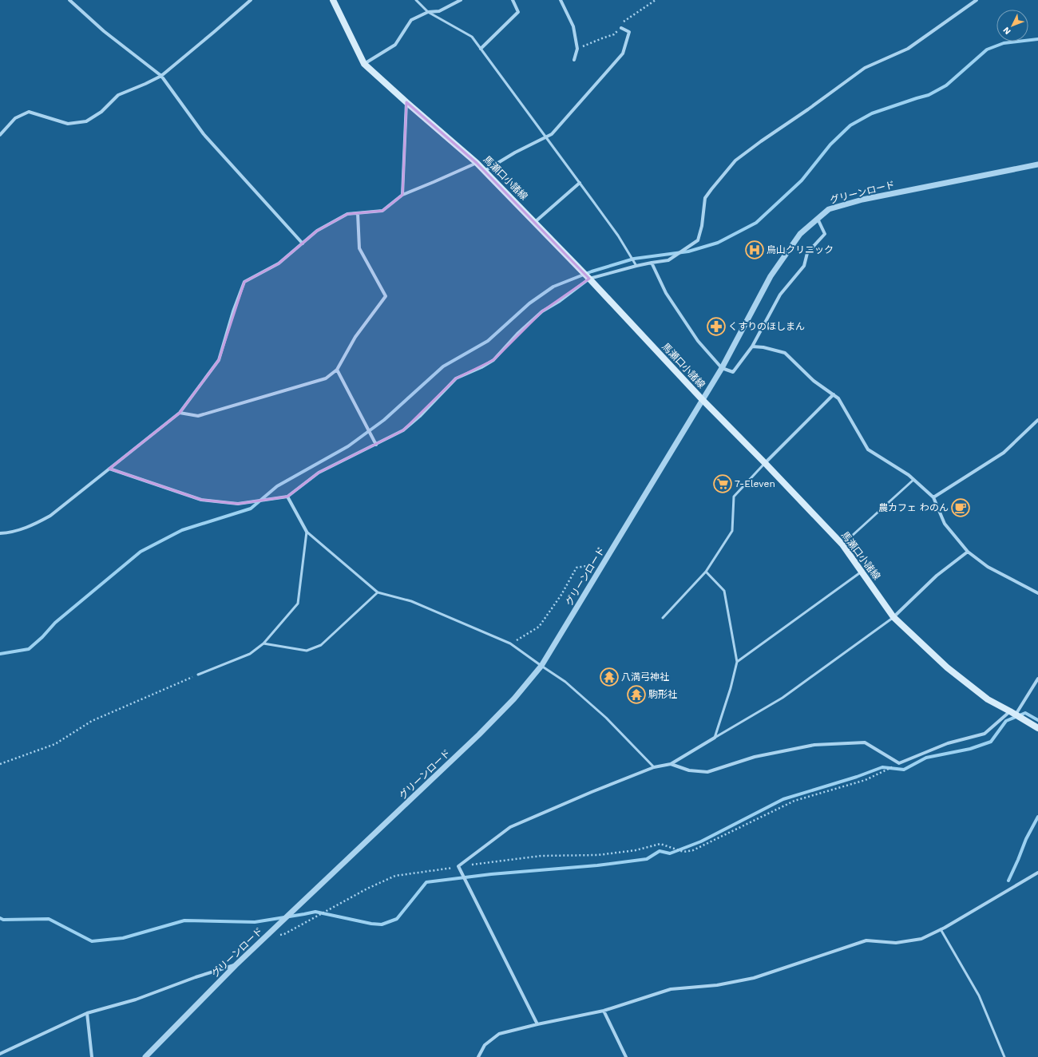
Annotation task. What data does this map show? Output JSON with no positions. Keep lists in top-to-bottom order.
{
  "streets": {
    "main road": ["馬瀬口小諸線"],
    "street": ["グリーンロード"]
  },
  "crossings": [
    ["馬瀬口小諸線", "グリーンロード"]
  ],
  "places": {
    "hospital": ["烏山クリニック"],
    "pharmacy": ["くすりのほしまん"],
    "supermarket": ["7-Eleven"],
    "cafe": ["農カフェ わのん"],
    "temple": ["八満弓神社", "駒形社"]
  },
  "north": "bottom left"
}
